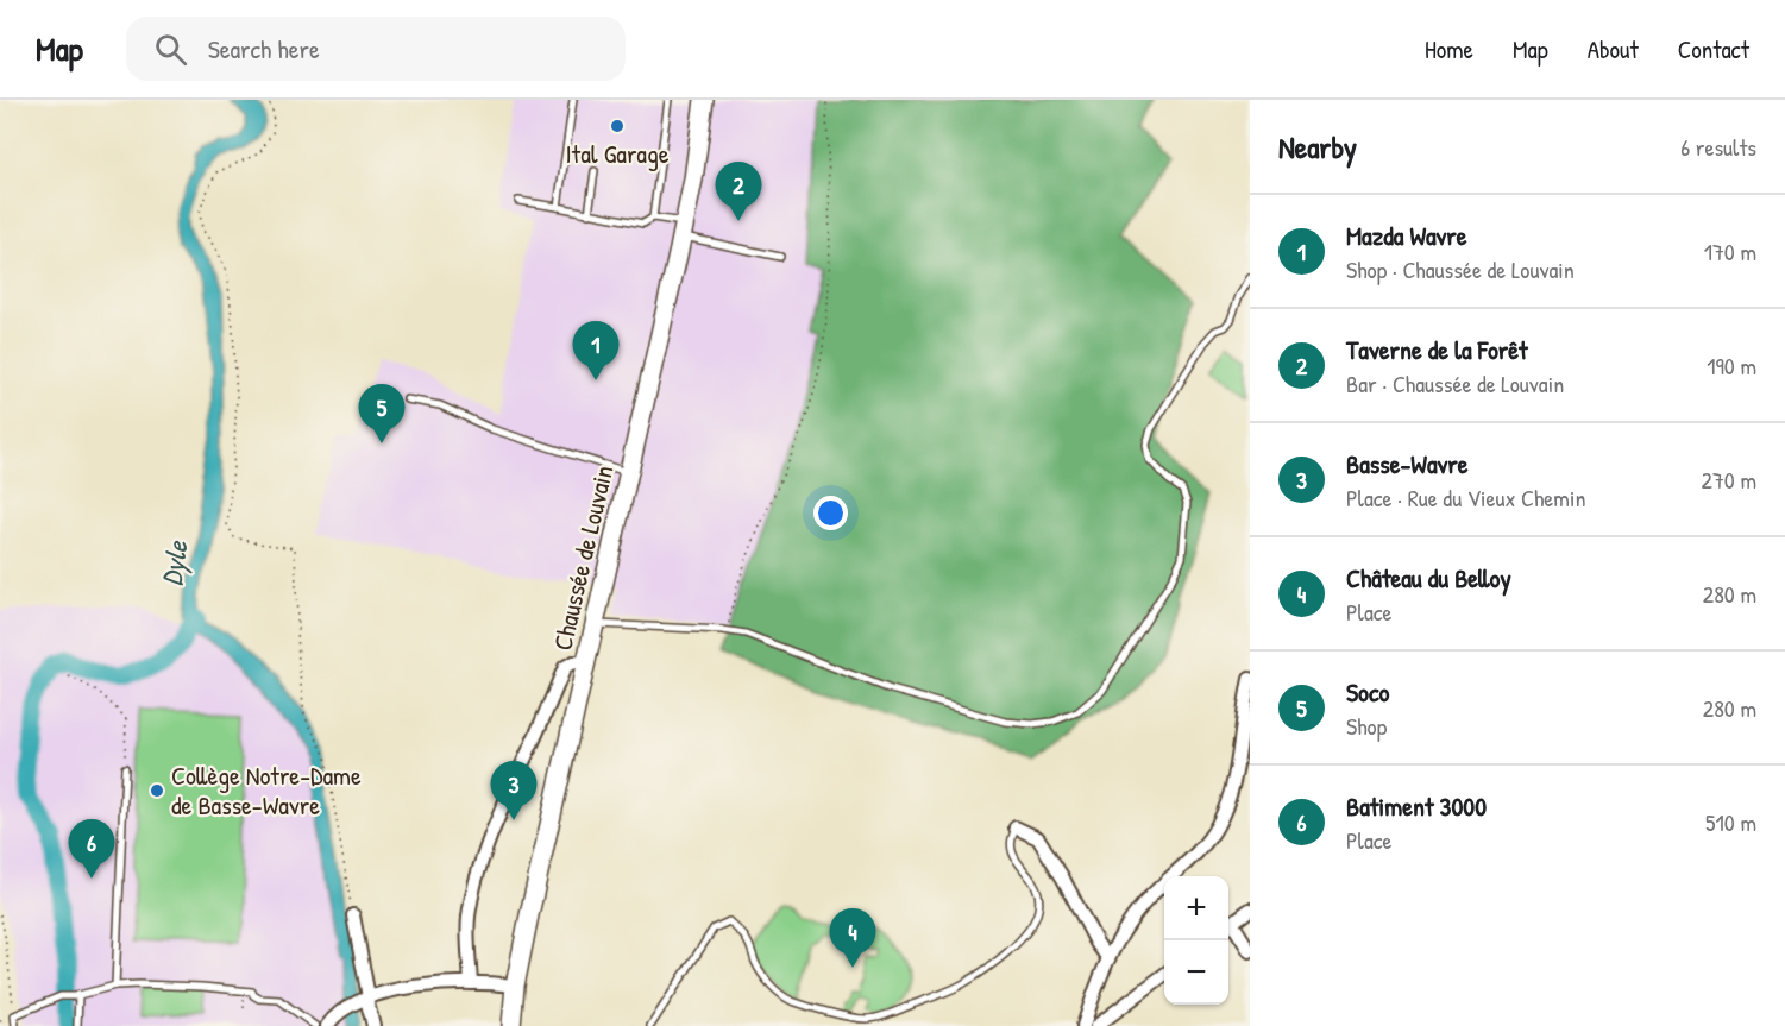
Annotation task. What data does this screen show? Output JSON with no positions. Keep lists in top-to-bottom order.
{
  "streets": {
    "main road": ["Chaussée de Louvain"]
  },
  "water": ["Dyle"],
  "places": ["Ital Garage", "Collège Notre-Dame de Basse-Wavre"],
  "page": {
    "header": "Map",
    "search": "Search here",
    "nav": [
      "Home",
      "Map",
      "About",
      "Contact"
    ],
    "heading": ["Nearby", "6 results"],
    "pins": [
      "2",
      "1",
      "5",
      "3",
      "6",
      "4"
    ],
    "list": [
      {
        "mark": "1",
        "name": "Mazda Wavre",
        "note": "Shop · Chaussée de Louvain",
        "value": "170 m"
      },
      {
        "mark": "2",
        "name": "Taverne de la Forêt",
        "note": "Bar · Chaussée de Louvain",
        "value": "190 m"
      },
      {
        "mark": "3",
        "name": "Basse-Wavre",
        "note": "Place · Rue du Vieux Chemin",
        "value": "270 m"
      },
      {
        "mark": "4",
        "name": "Château du Belloy",
        "note": "Place",
        "value": "280 m"
      },
      {
        "mark": "5",
        "name": "Soco",
        "note": "Shop",
        "value": "280 m"
      },
      {
        "mark": "6",
        "name": "Batiment 3000",
        "note": "Place",
        "value": "510 m"
      }
    ],
    "map_buttons": ["+", "−"]
  }
}
